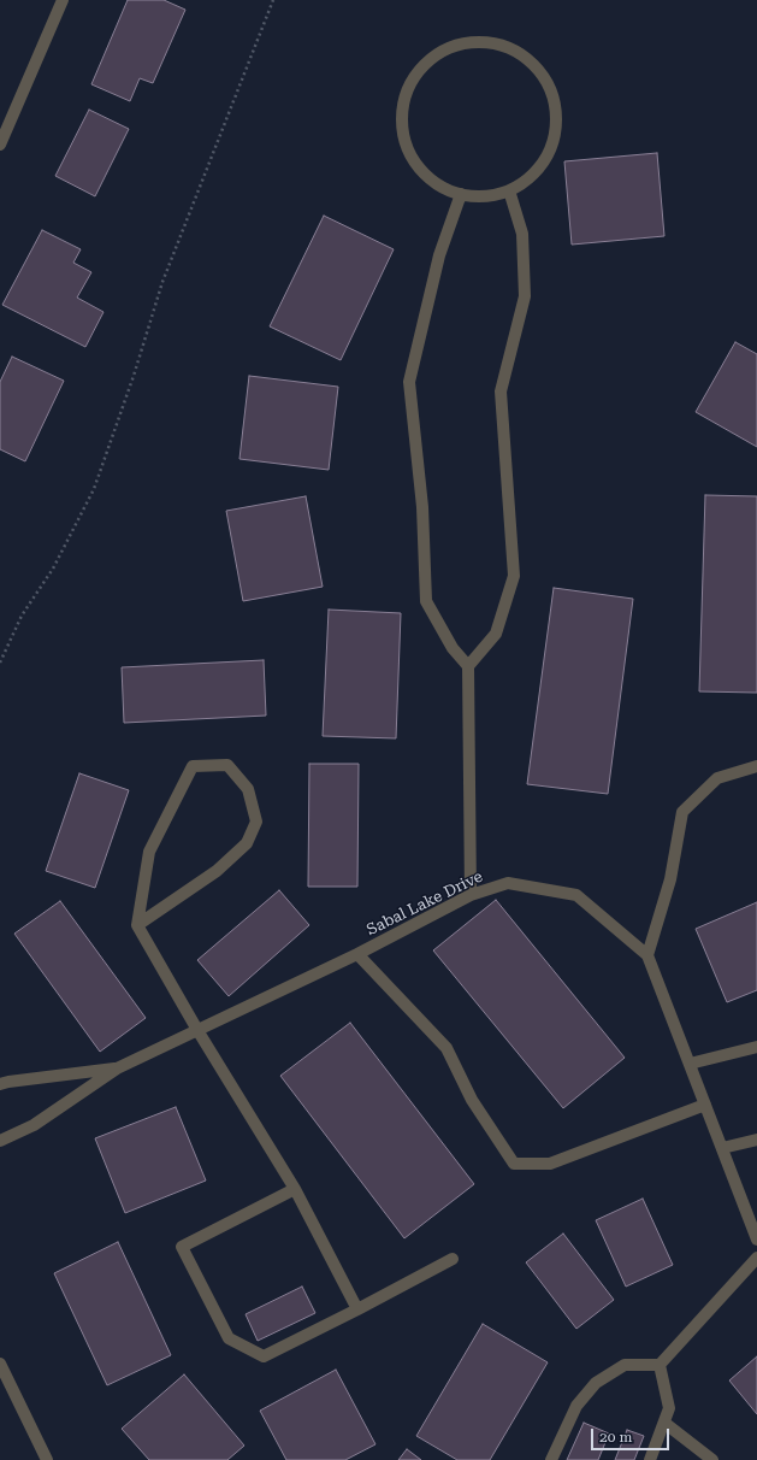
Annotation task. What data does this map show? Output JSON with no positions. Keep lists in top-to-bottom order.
{
  "streets": {
    "street": ["Sabal Lake Drive"]
  },
  "scale_bar": "20 m"
}
